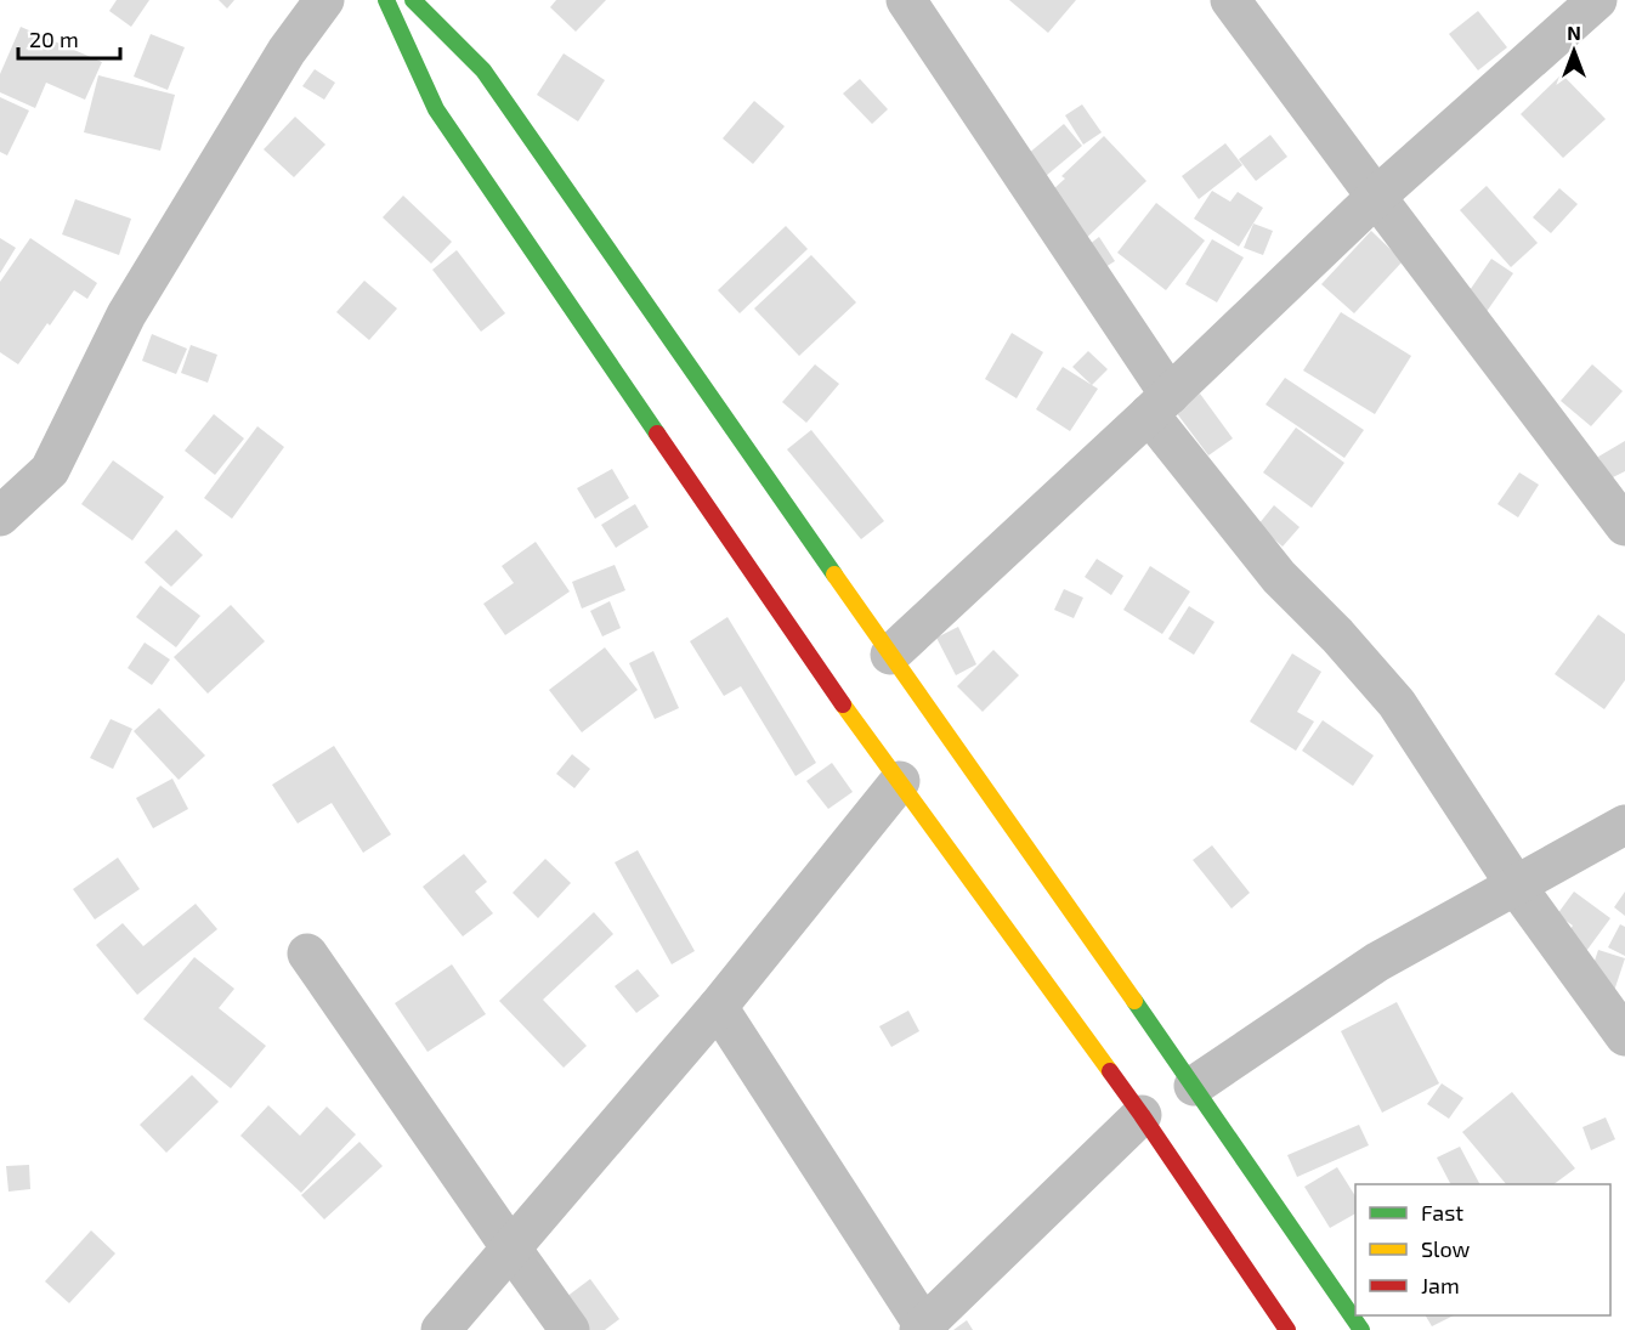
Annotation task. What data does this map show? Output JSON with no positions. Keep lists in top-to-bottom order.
{
  "legend": ["Fast", "Slow", "Jam"],
  "scale_bar": "20 m",
  "north": "top"
}
